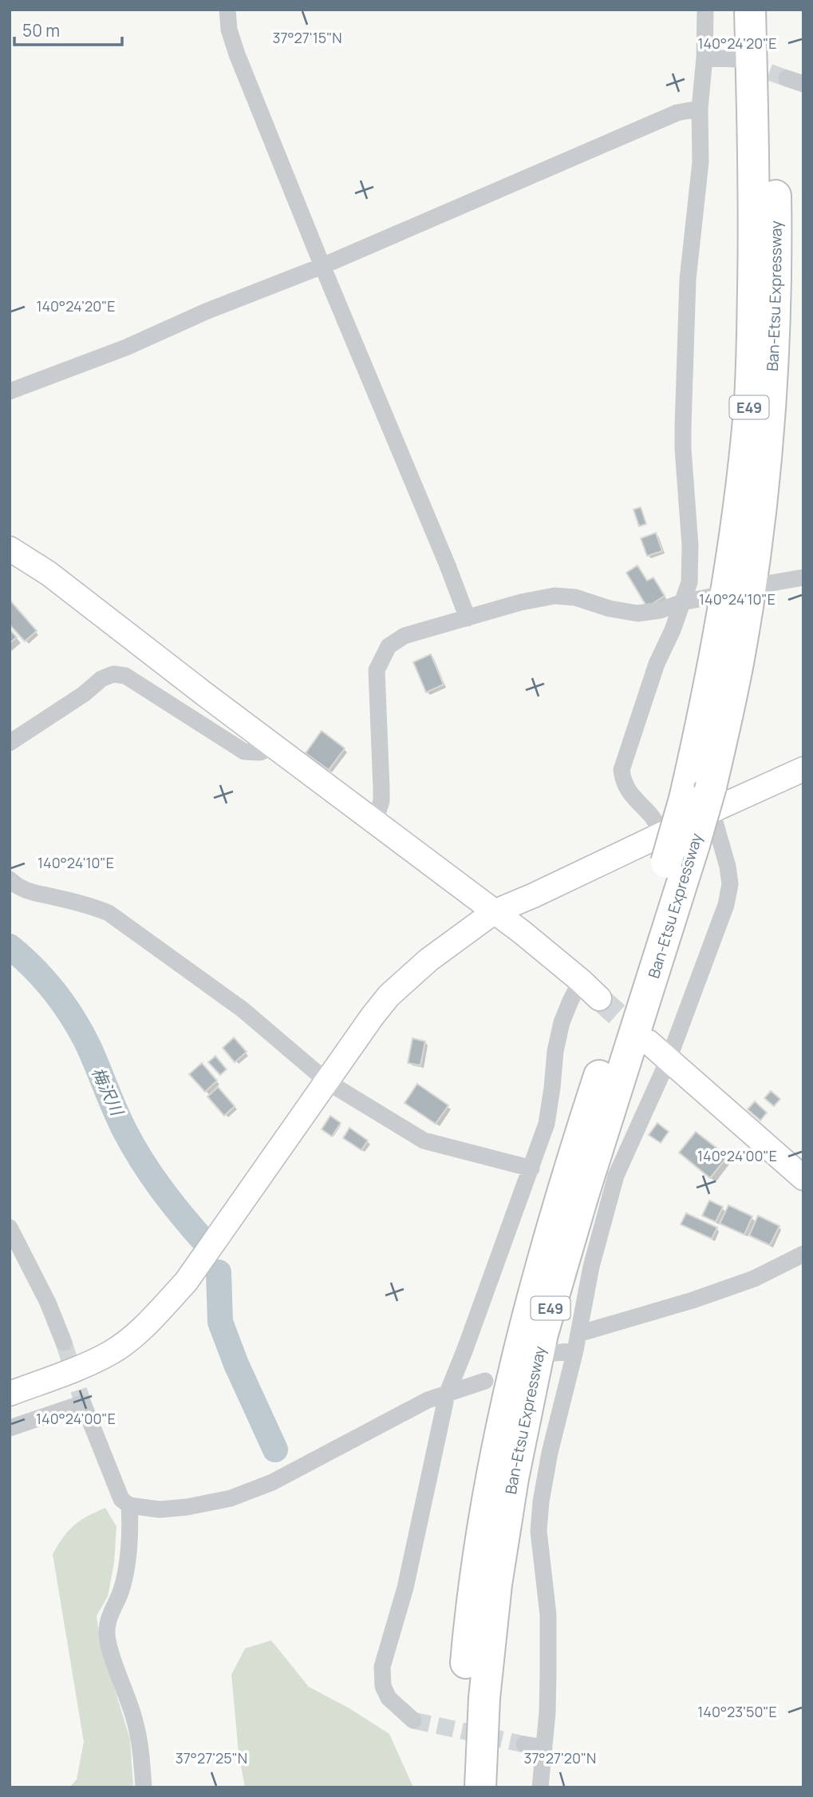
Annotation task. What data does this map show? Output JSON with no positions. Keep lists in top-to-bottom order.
{
  "streets": {
    "highway": ["Ban-Etsu Expressway", "E49"]
  },
  "water": ["梅沢川"],
  "scale_bar": "50 m",
  "coordinates": [
    "37°27'15\"N",
    "140°24'20\"E",
    "140°24'10\"E",
    "140°24'00\"E",
    "140°23'50\"E",
    "37°27'25\"N",
    "37°27'20\"N"
  ]
}
